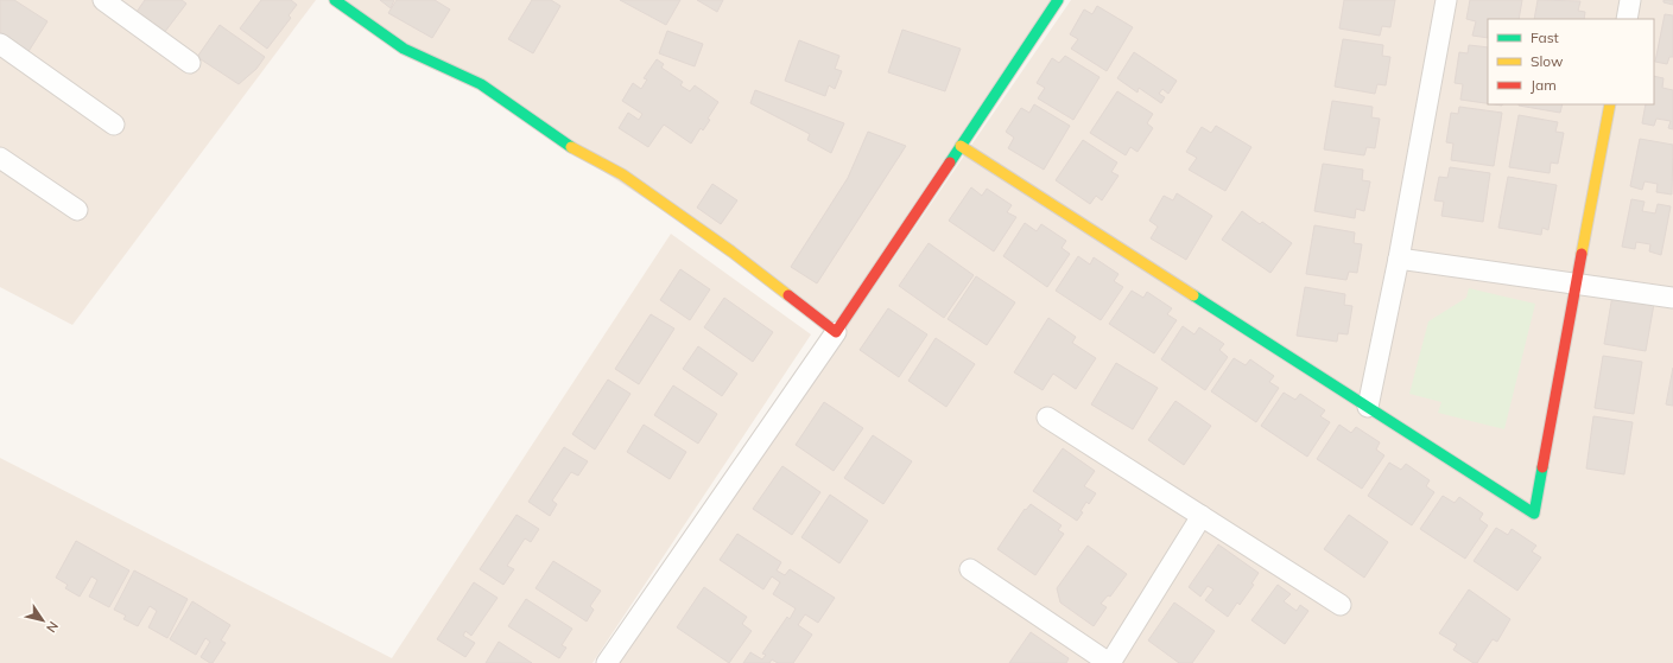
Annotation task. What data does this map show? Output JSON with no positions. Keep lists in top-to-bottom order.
{
  "legend": ["Fast", "Slow", "Jam"],
  "north": "bottom right"
}
